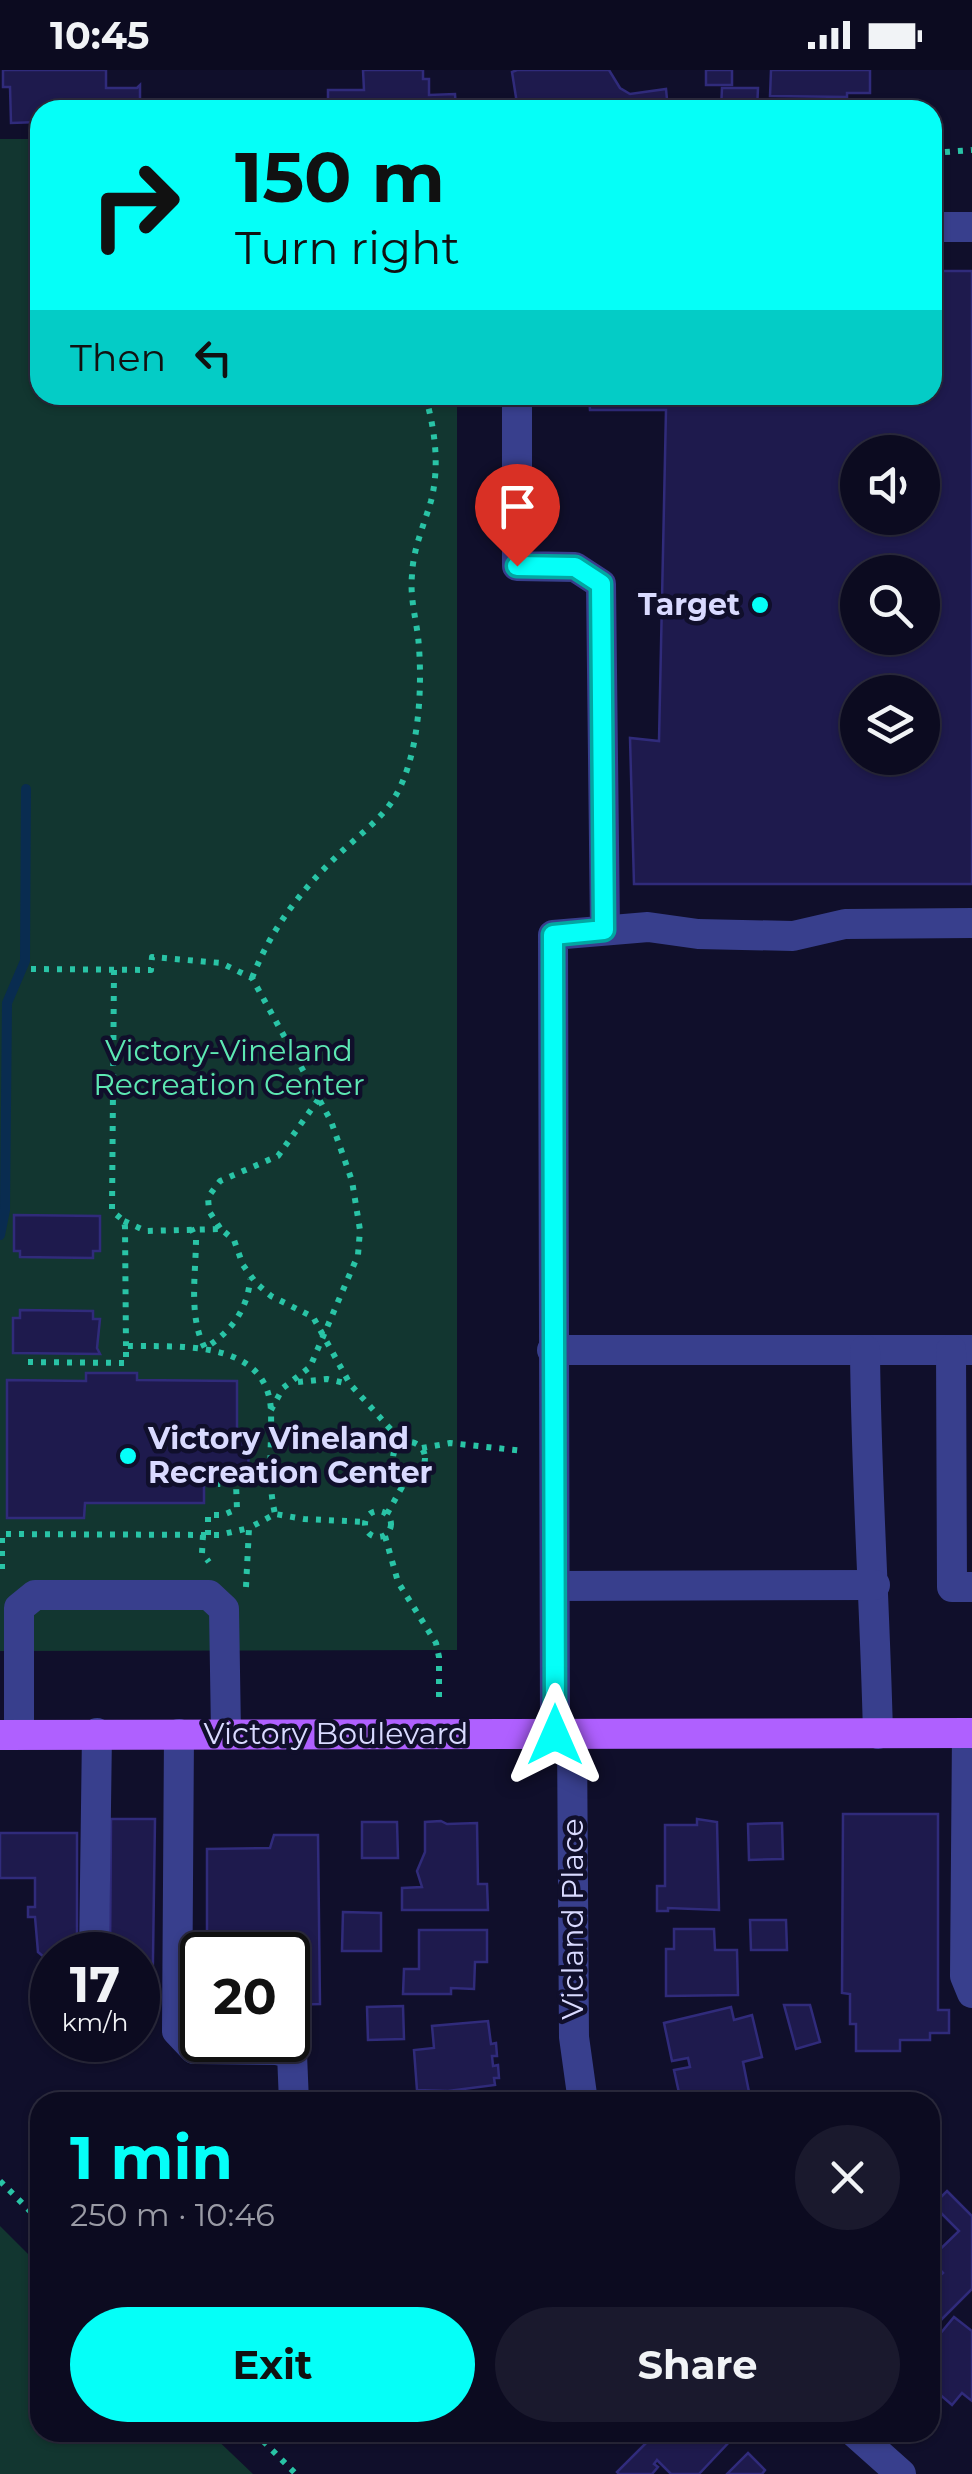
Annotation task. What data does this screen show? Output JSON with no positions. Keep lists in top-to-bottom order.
{
  "streets": {
    "main road": ["Victory Boulevard"],
    "street": ["Vicland Place"]
  },
  "crossings": [
    ["Victory Boulevard", "Vicland Place"]
  ],
  "parks": ["Victory-Vineland Recreation Center"],
  "places": ["Target", "Victory Vineland Recreation Center"],
  "page": {
    "status": "10:45",
    "turn": ["150 m", "Turn right"],
    "then": "Then",
    "speed": "17 km/h",
    "limit": "20",
    "heading": ["1 min", "250 m · 10:46"],
    "buttons": ["Exit", "Share"]
  }
}
